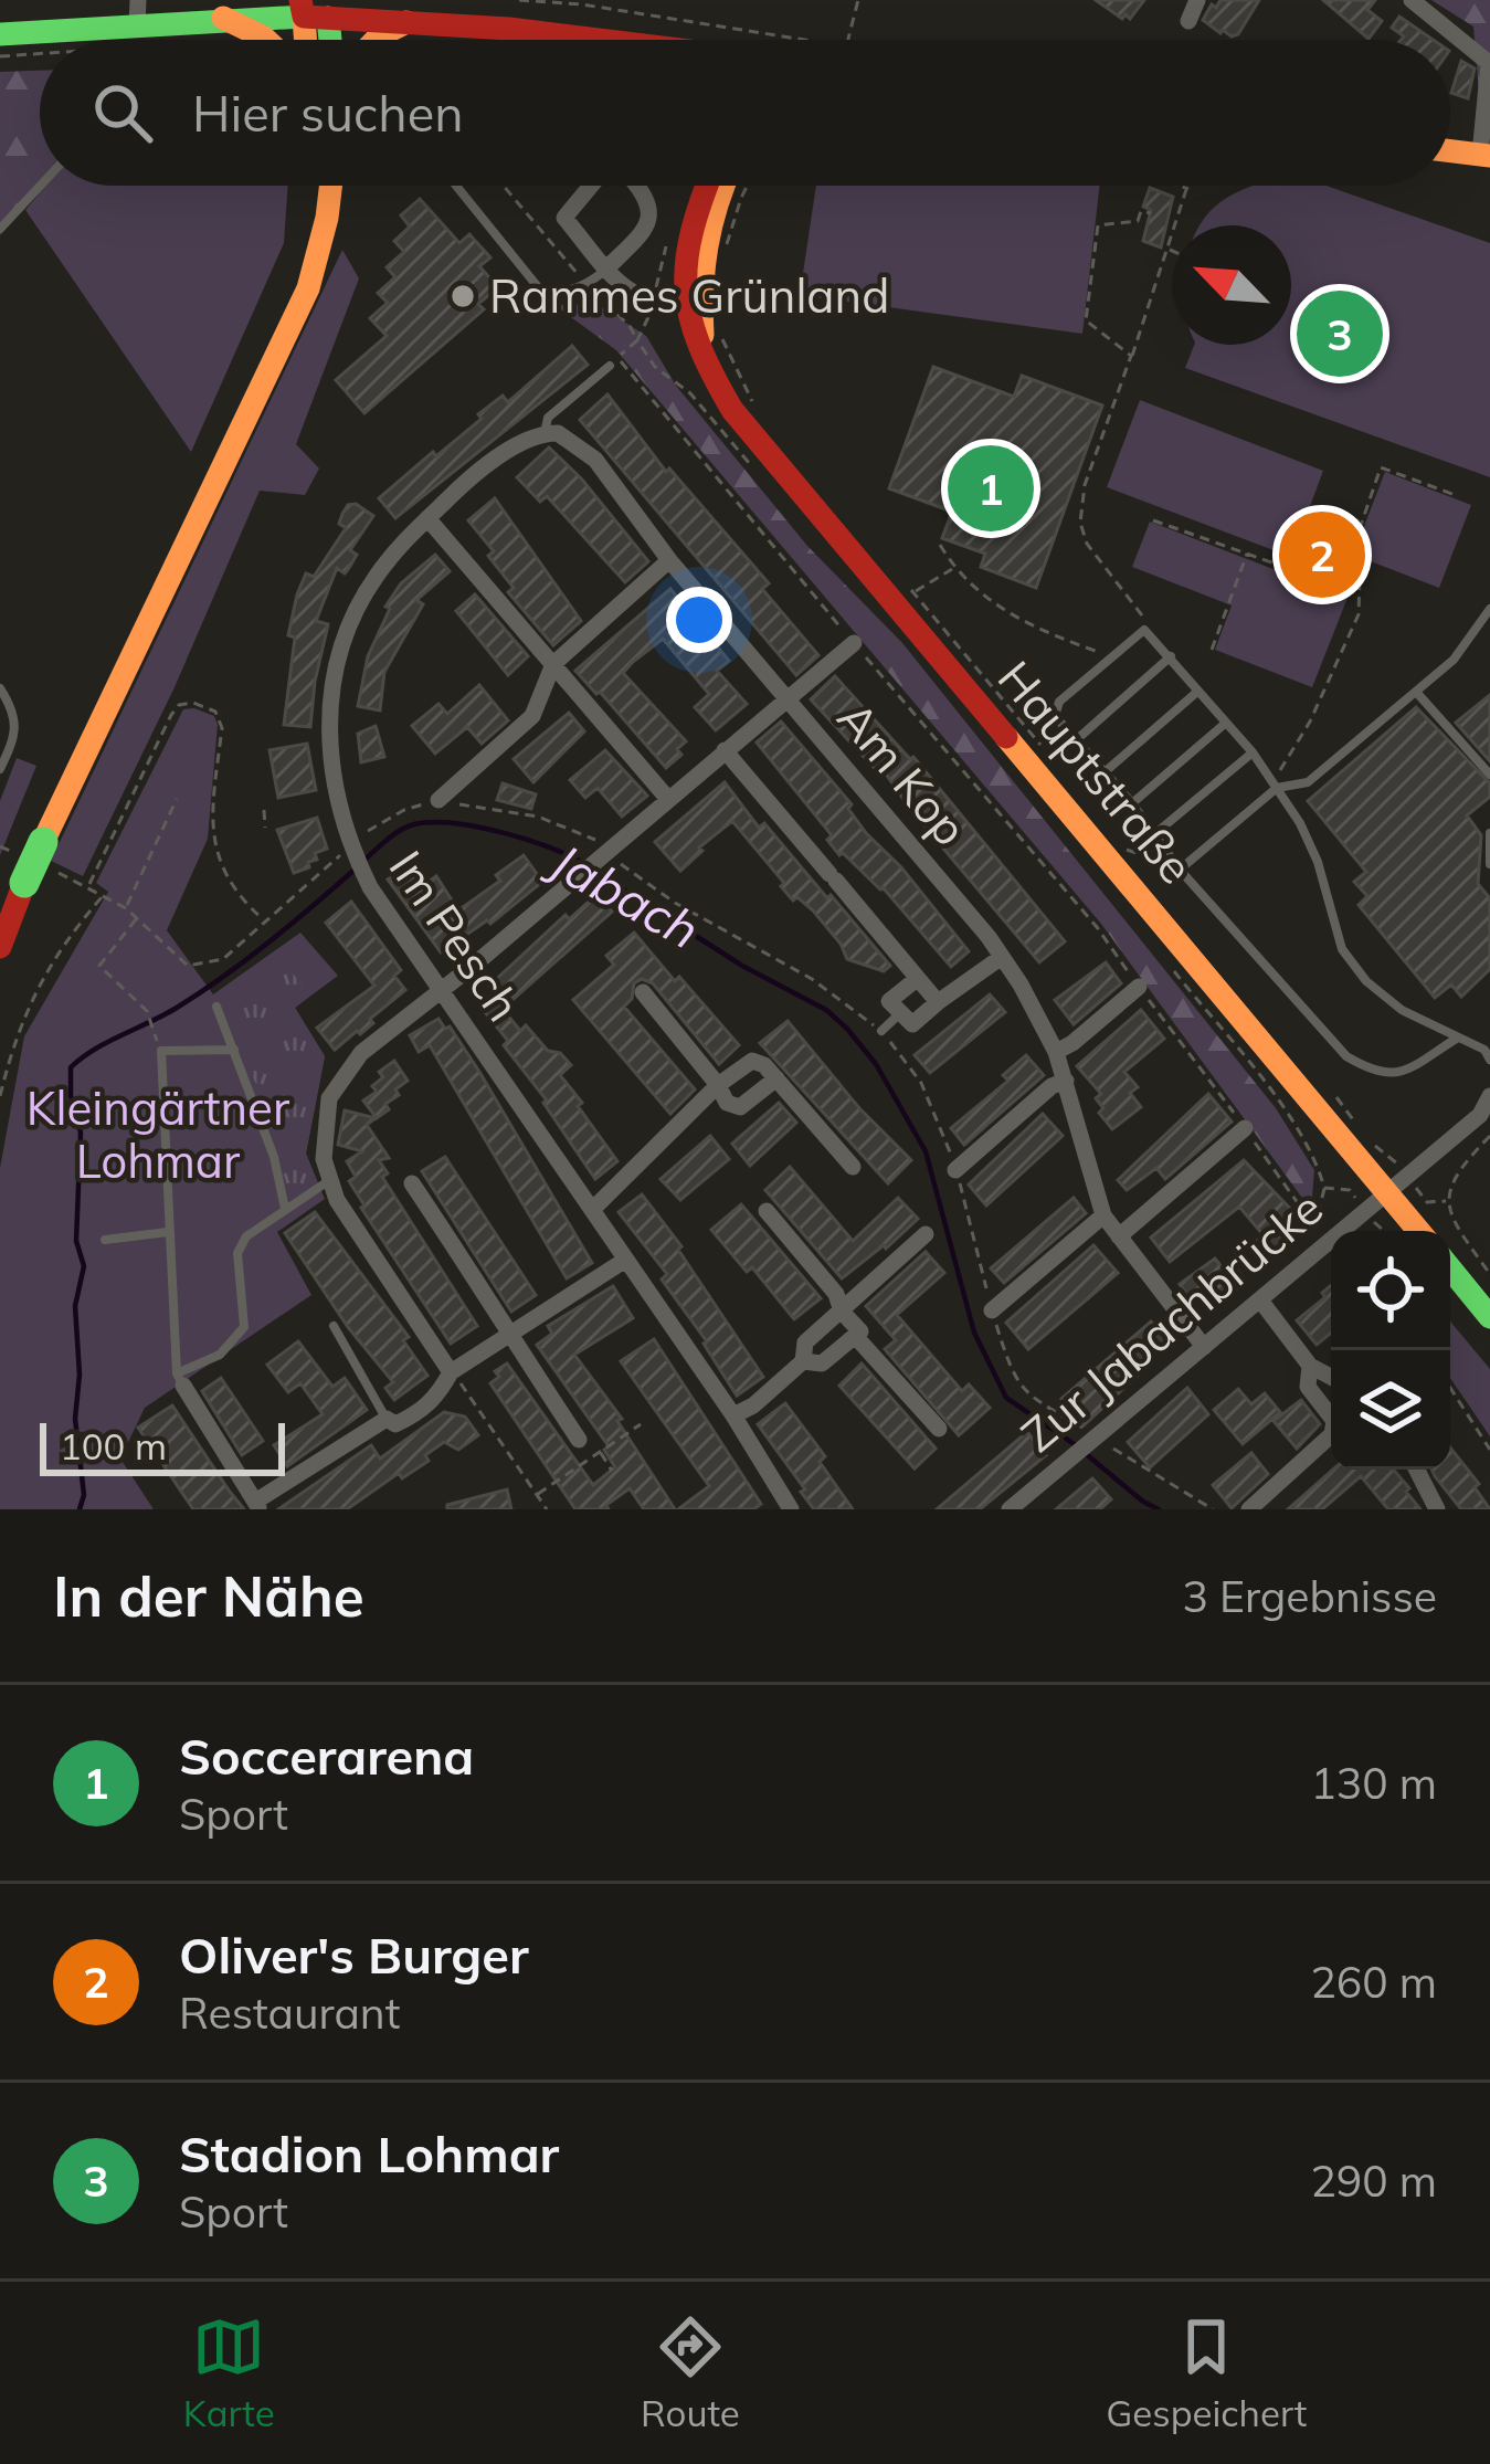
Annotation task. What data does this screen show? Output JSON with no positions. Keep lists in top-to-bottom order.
{
  "streets": {
    "main road": ["Hauptstraße"],
    "street": ["Am Kop", "Im Pesch", "Zur Jabachbrücke"]
  },
  "crossings": [
    ["Hauptstraße", "Zur Jabachbrücke"],
    ["Am Kop", "Zur Jabachbrücke"]
  ],
  "water": ["Jabach"],
  "parks": ["Kleingärtner Lohmar"],
  "places": ["Rammes Grünland"],
  "scale_bar": "100 m",
  "north": "top left",
  "page": {
    "search": "Hier suchen",
    "pins": ["3", "1", "2"],
    "scale": "100 m",
    "heading": ["In der Nähe", "3 Ergebnisse"],
    "list": [
      {
        "mark": "1",
        "name": "Soccerarena",
        "note": "Sport",
        "value": "130 m"
      },
      {
        "mark": "2",
        "name": "Oliver's Burger",
        "note": "Restaurant",
        "value": "260 m"
      },
      {
        "mark": "3",
        "name": "Stadion Lohmar",
        "note": "Sport",
        "value": "290 m"
      }
    ],
    "nav": ["Karte", "Route", "Gespeichert"]
  }
}
